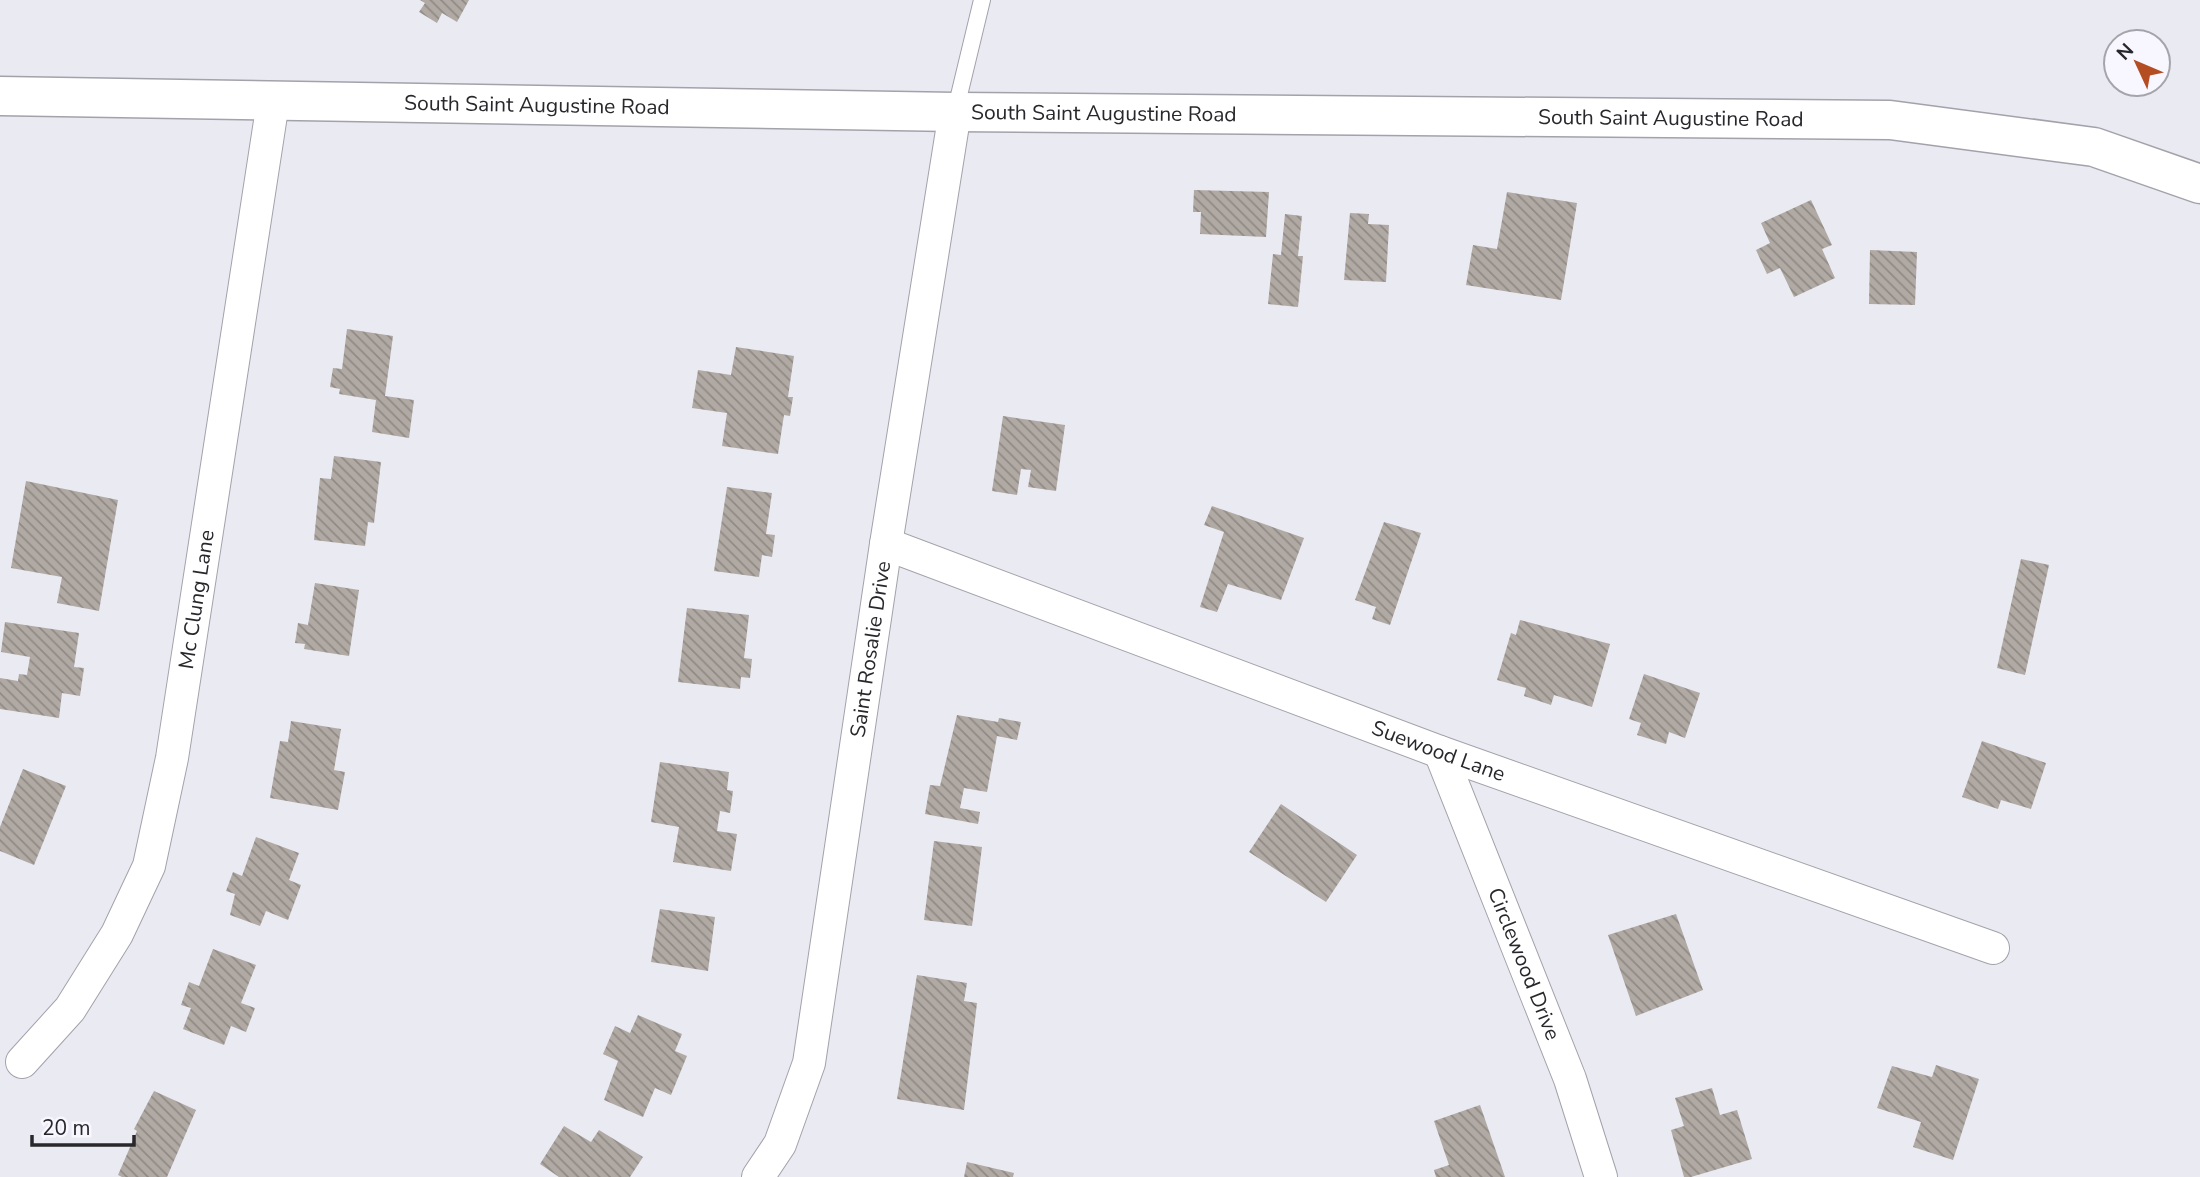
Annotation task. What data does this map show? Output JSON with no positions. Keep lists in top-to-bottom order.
{
  "streets": {
    "street": [
      "South Saint Augustine Road",
      "Mc Clung Lane",
      "Saint Rosalie Drive",
      "Suewood Lane",
      "Circlewood Drive"
    ]
  },
  "crossings": [
    ["South Saint Augustine Road", "Mc Clung Lane"],
    ["South Saint Augustine Road", "Saint Rosalie Drive"],
    ["Saint Rosalie Drive", "Suewood Lane"],
    ["Suewood Lane", "Circlewood Drive"]
  ],
  "scale_bar": "20 m",
  "north": "top left"
}
